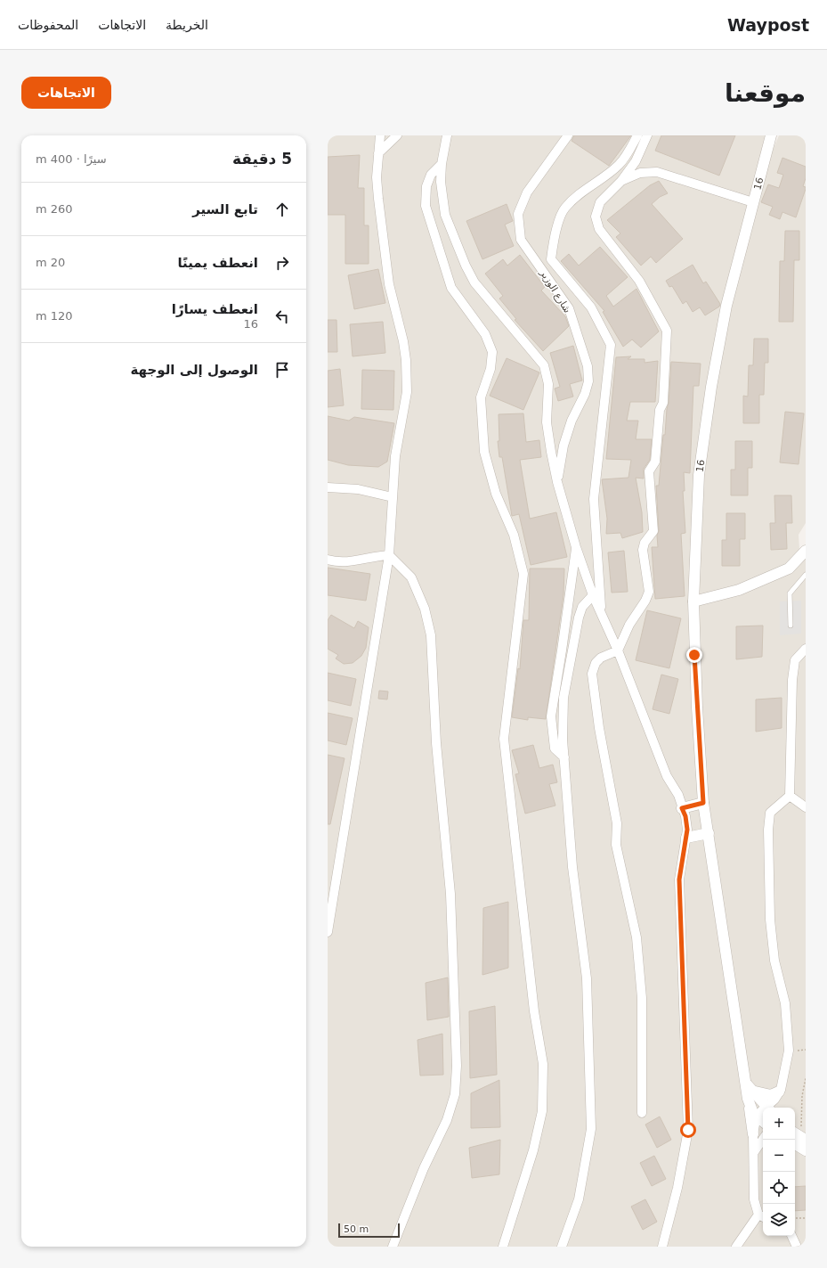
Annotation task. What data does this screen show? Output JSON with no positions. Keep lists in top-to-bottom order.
{
  "streets": {
    "street": ["16", "شارع الوزير"]
  },
  "scale_bar": "50 m",
  "page": {
    "header": "Waypost",
    "nav": ["الخريطة", "الاتجاهات", "المحفوظات"],
    "buttons": "الاتجاهات",
    "title": "موقعنا",
    "heading": ["5 دقيقة", "سيرًا · 400 m"],
    "list": [
      ["تابع السير", "260 m"],
      ["انعطف يمينًا", "20 m"],
      ["انعطف يسارًا", "16", "120 m"],
      "الوصول إلى الوجهة"
    ],
    "map_buttons": ["+", "−"],
    "scale": "50 m"
  }
}
